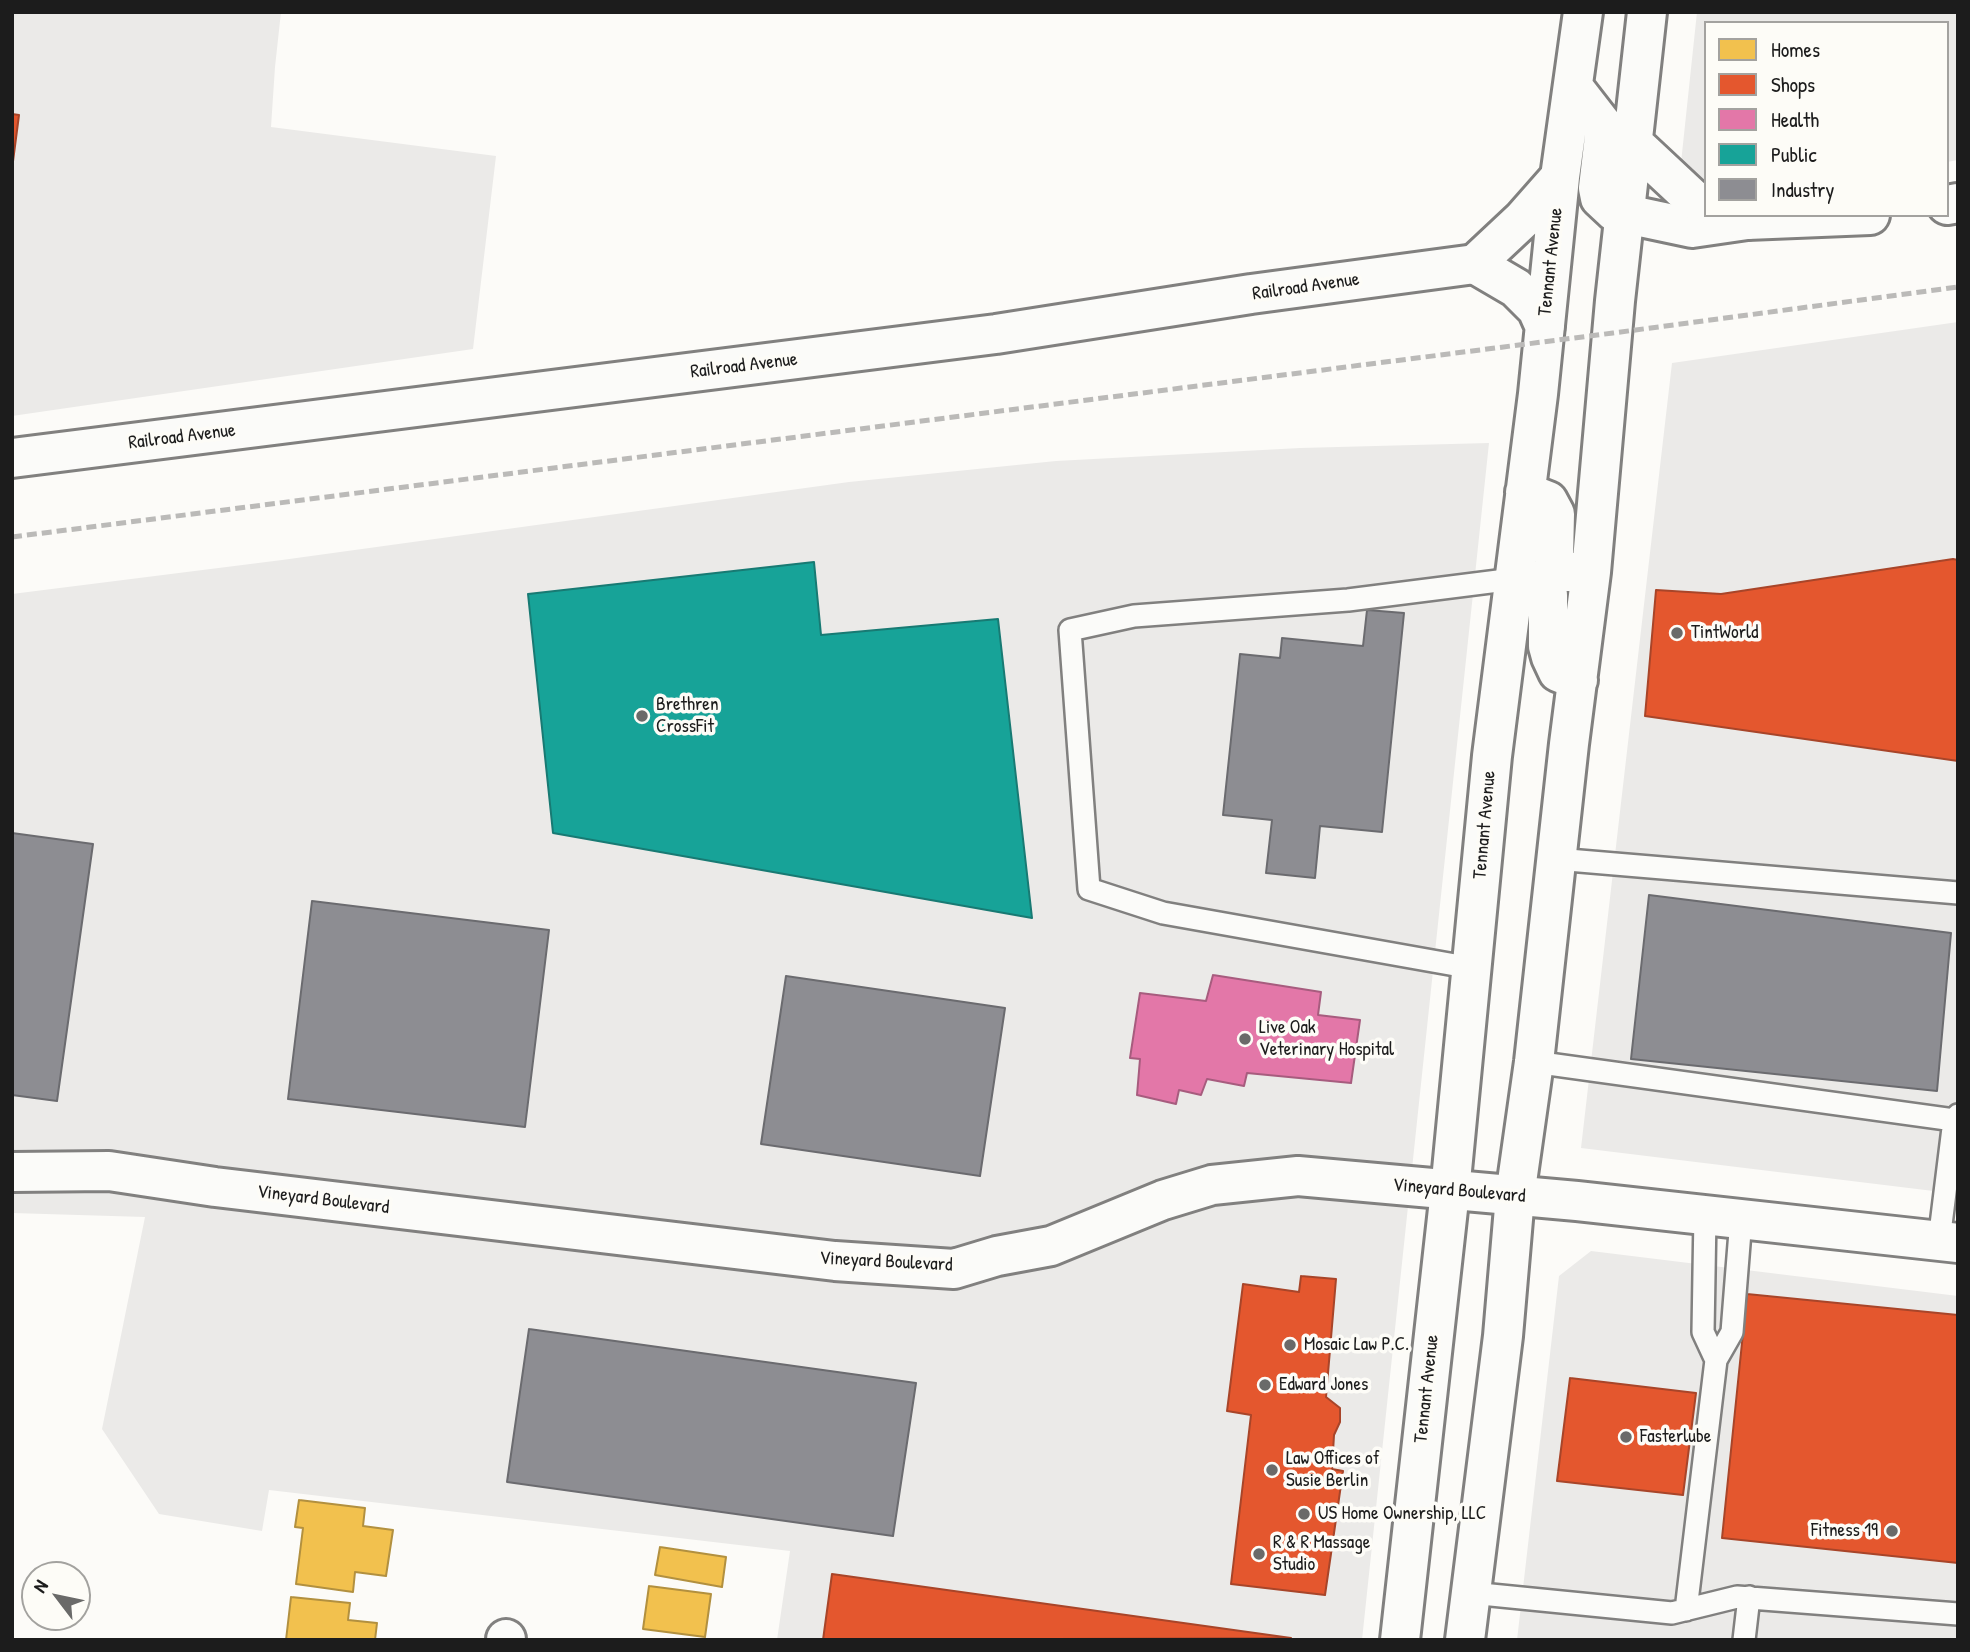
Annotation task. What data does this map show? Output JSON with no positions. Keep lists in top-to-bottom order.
{
  "streets": {
    "main road": ["Tennant Avenue", "Railroad Avenue", "Vineyard Boulevard"]
  },
  "crossings": [
    ["Tennant Avenue", "Vineyard Boulevard"]
  ],
  "places": [
    "TintWorld",
    "Brethren CrossFit",
    "Live Oak Veterinary Hospital",
    "Mosaic Law P.C.",
    "Edward Jones",
    "Fasterlube",
    "Law Offices of Susie Berlin",
    "US Home Ownership, LLC",
    "Fitness 19",
    "R & R Massage Studio"
  ],
  "legend": [
    "Homes",
    "Shops",
    "Health",
    "Public",
    "Industry"
  ],
  "north": "top left"
}
